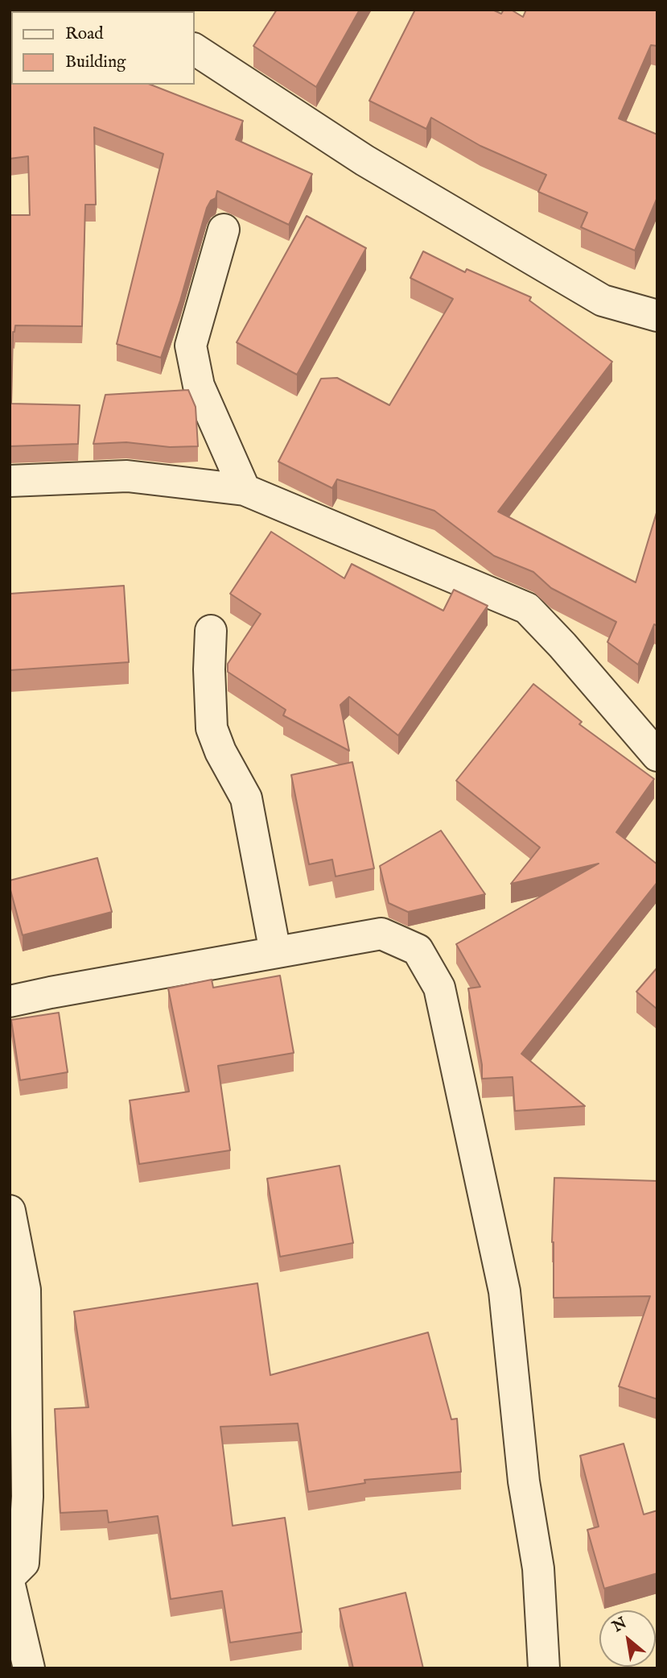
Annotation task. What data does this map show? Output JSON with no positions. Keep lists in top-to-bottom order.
{
  "legend": ["Road", "Building"],
  "north": "top left"
}
